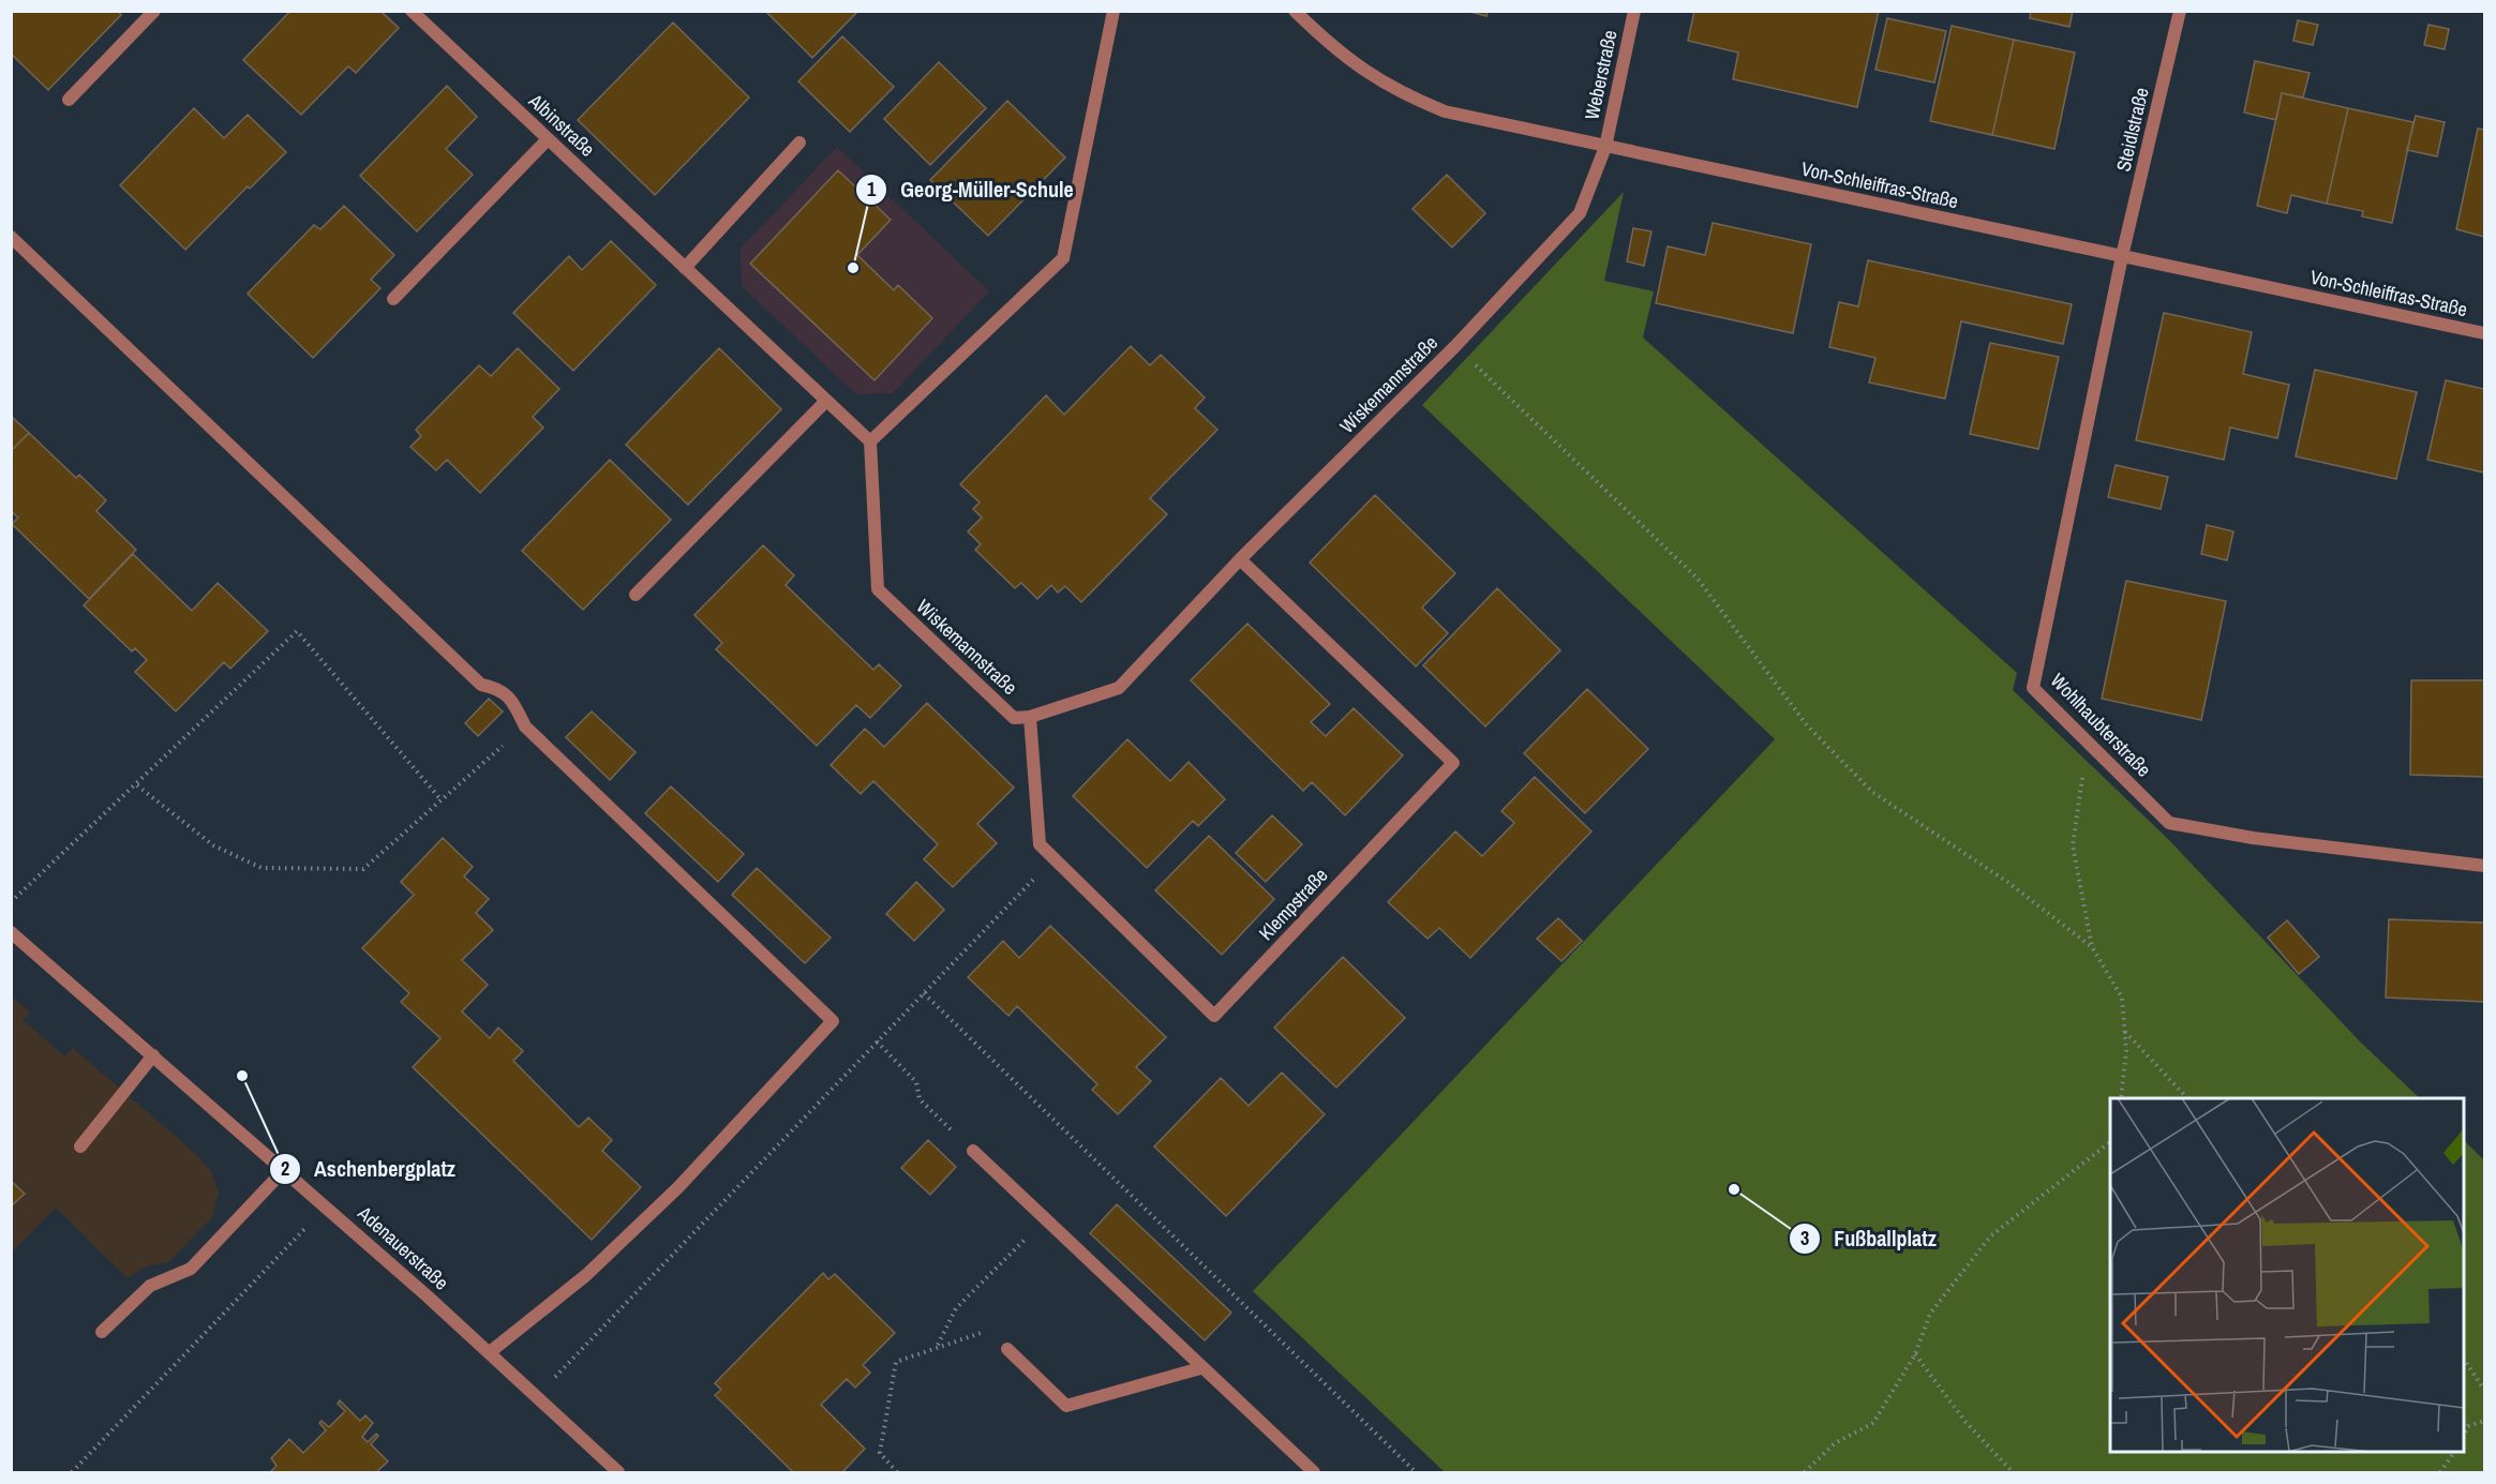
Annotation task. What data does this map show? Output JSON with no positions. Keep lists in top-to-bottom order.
{
  "streets": {
    "street": [
      "Weberstraße",
      "Albinstraße",
      "Steidlstraße",
      "Von-Schleiffras-Straße",
      "Wiskemannstraße",
      "Wohlhaubterstraße",
      "Klempstraße",
      "Adenauerstraße"
    ]
  },
  "crossings": [
    ["Weberstraße", "Von-Schleiffras-Straße"],
    ["Weberstraße", "Wiskemannstraße"],
    ["Albinstraße", "Wiskemannstraße"],
    ["Steidlstraße", "Von-Schleiffras-Straße"],
    ["Steidlstraße", "Wohlhaubterstraße"],
    ["Von-Schleiffras-Straße", "Wiskemannstraße"],
    ["Von-Schleiffras-Straße", "Wohlhaubterstraße"],
    ["Wiskemannstraße", "Klempstraße"]
  ],
  "places": ["Georg-Müller-Schule", "Aschenbergplatz", "Fußballplatz"]
}
